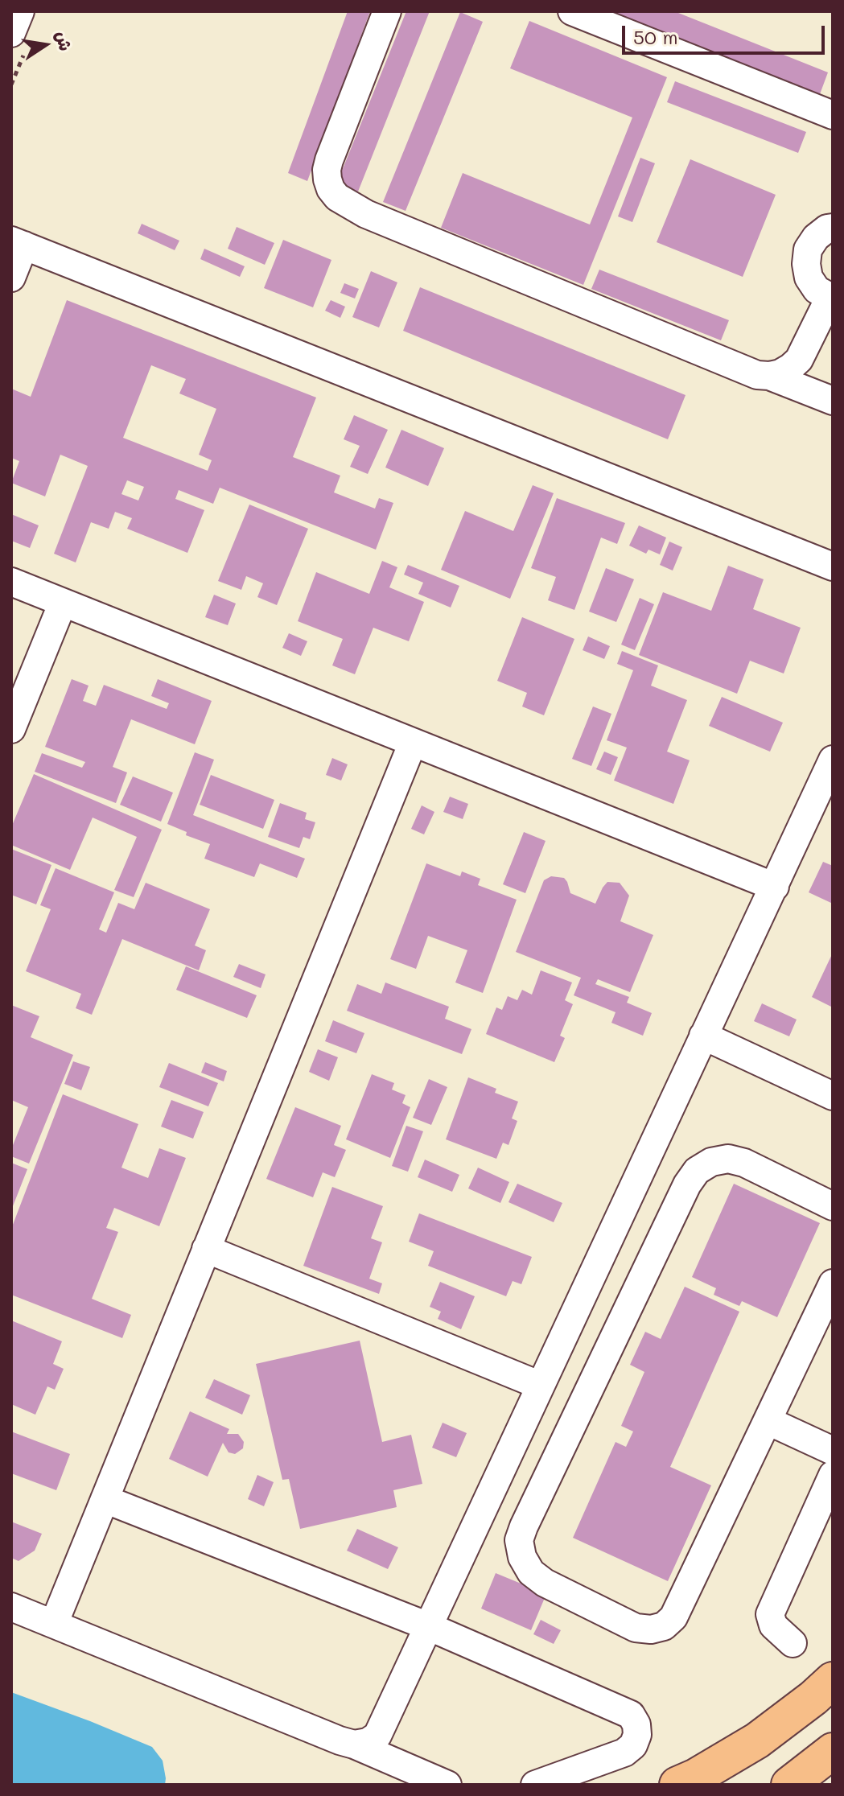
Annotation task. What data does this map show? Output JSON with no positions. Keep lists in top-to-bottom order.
{
  "scale_bar": "50 m",
  "north": "right"
}
